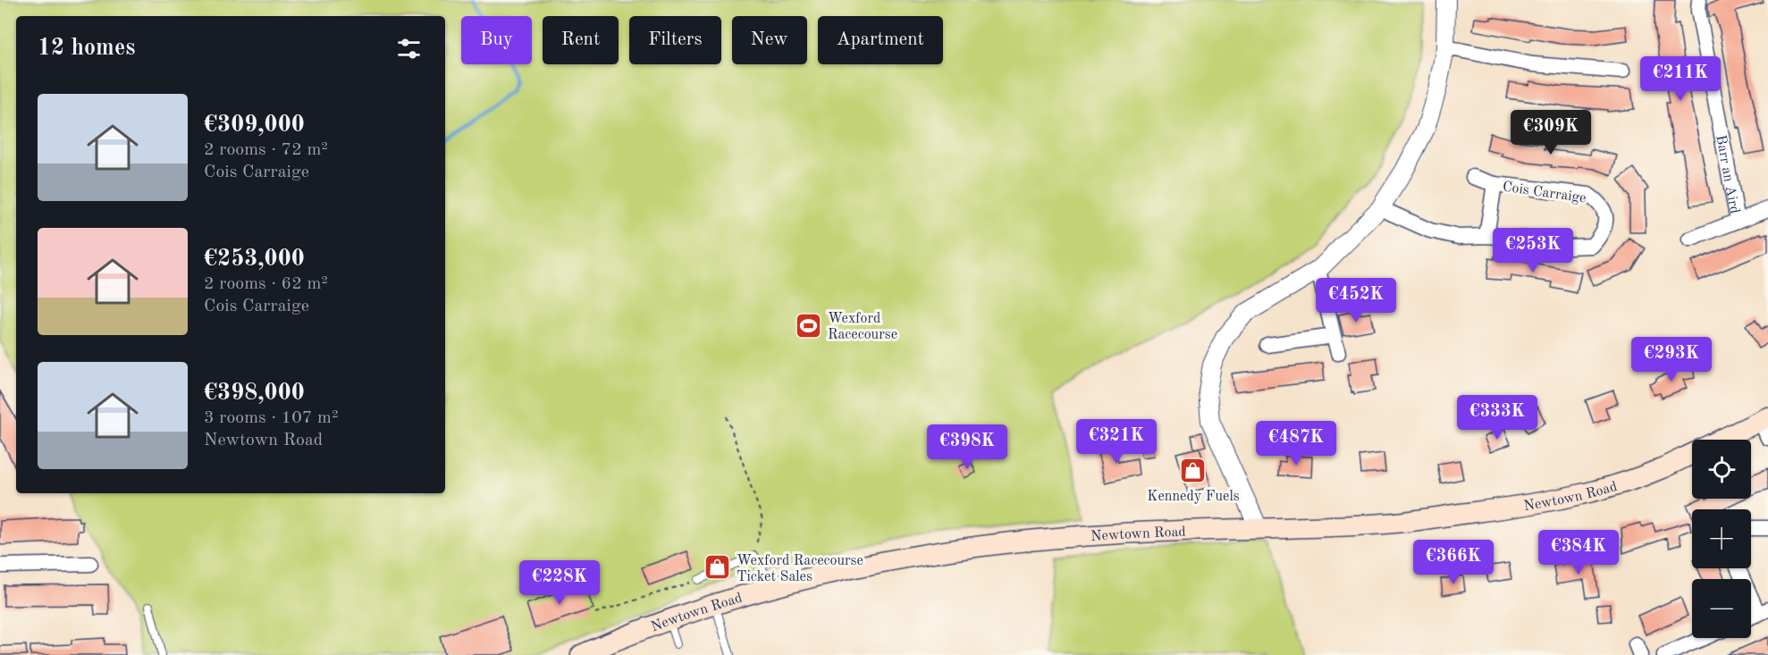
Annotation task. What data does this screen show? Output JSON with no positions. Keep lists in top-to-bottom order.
{
  "streets": {
    "main road": ["Newtown Road"],
    "street": ["Barr an Aird", "Cois Carraige"]
  },
  "places": {
    "sports": ["Wexford Racecourse"],
    "shop": ["Kennedy Fuels", "Wexford Racecourse Ticket Sales"]
  },
  "page": {
    "chip": [
      "Buy",
      "Rent",
      "Filters",
      "New",
      "Apartment"
    ],
    "heading": "12 homes",
    "price": [
      "€211K",
      "€309K",
      "€253K",
      "€452K",
      "€293K",
      "€333K",
      "€321K",
      "€487K",
      "€398K",
      "€384K",
      "€366K",
      "€228K"
    ],
    "list": [
      {
        "name": "€309,000",
        "note": "2 rooms · 72 m² · Cois Carraige"
      },
      {
        "name": "€253,000",
        "note": "2 rooms · 62 m² · Cois Carraige"
      },
      {
        "name": "€398,000",
        "note": "3 rooms · 107 m² · Newtown Road"
      }
    ],
    "map_buttons": ["+", "−"]
  }
}
